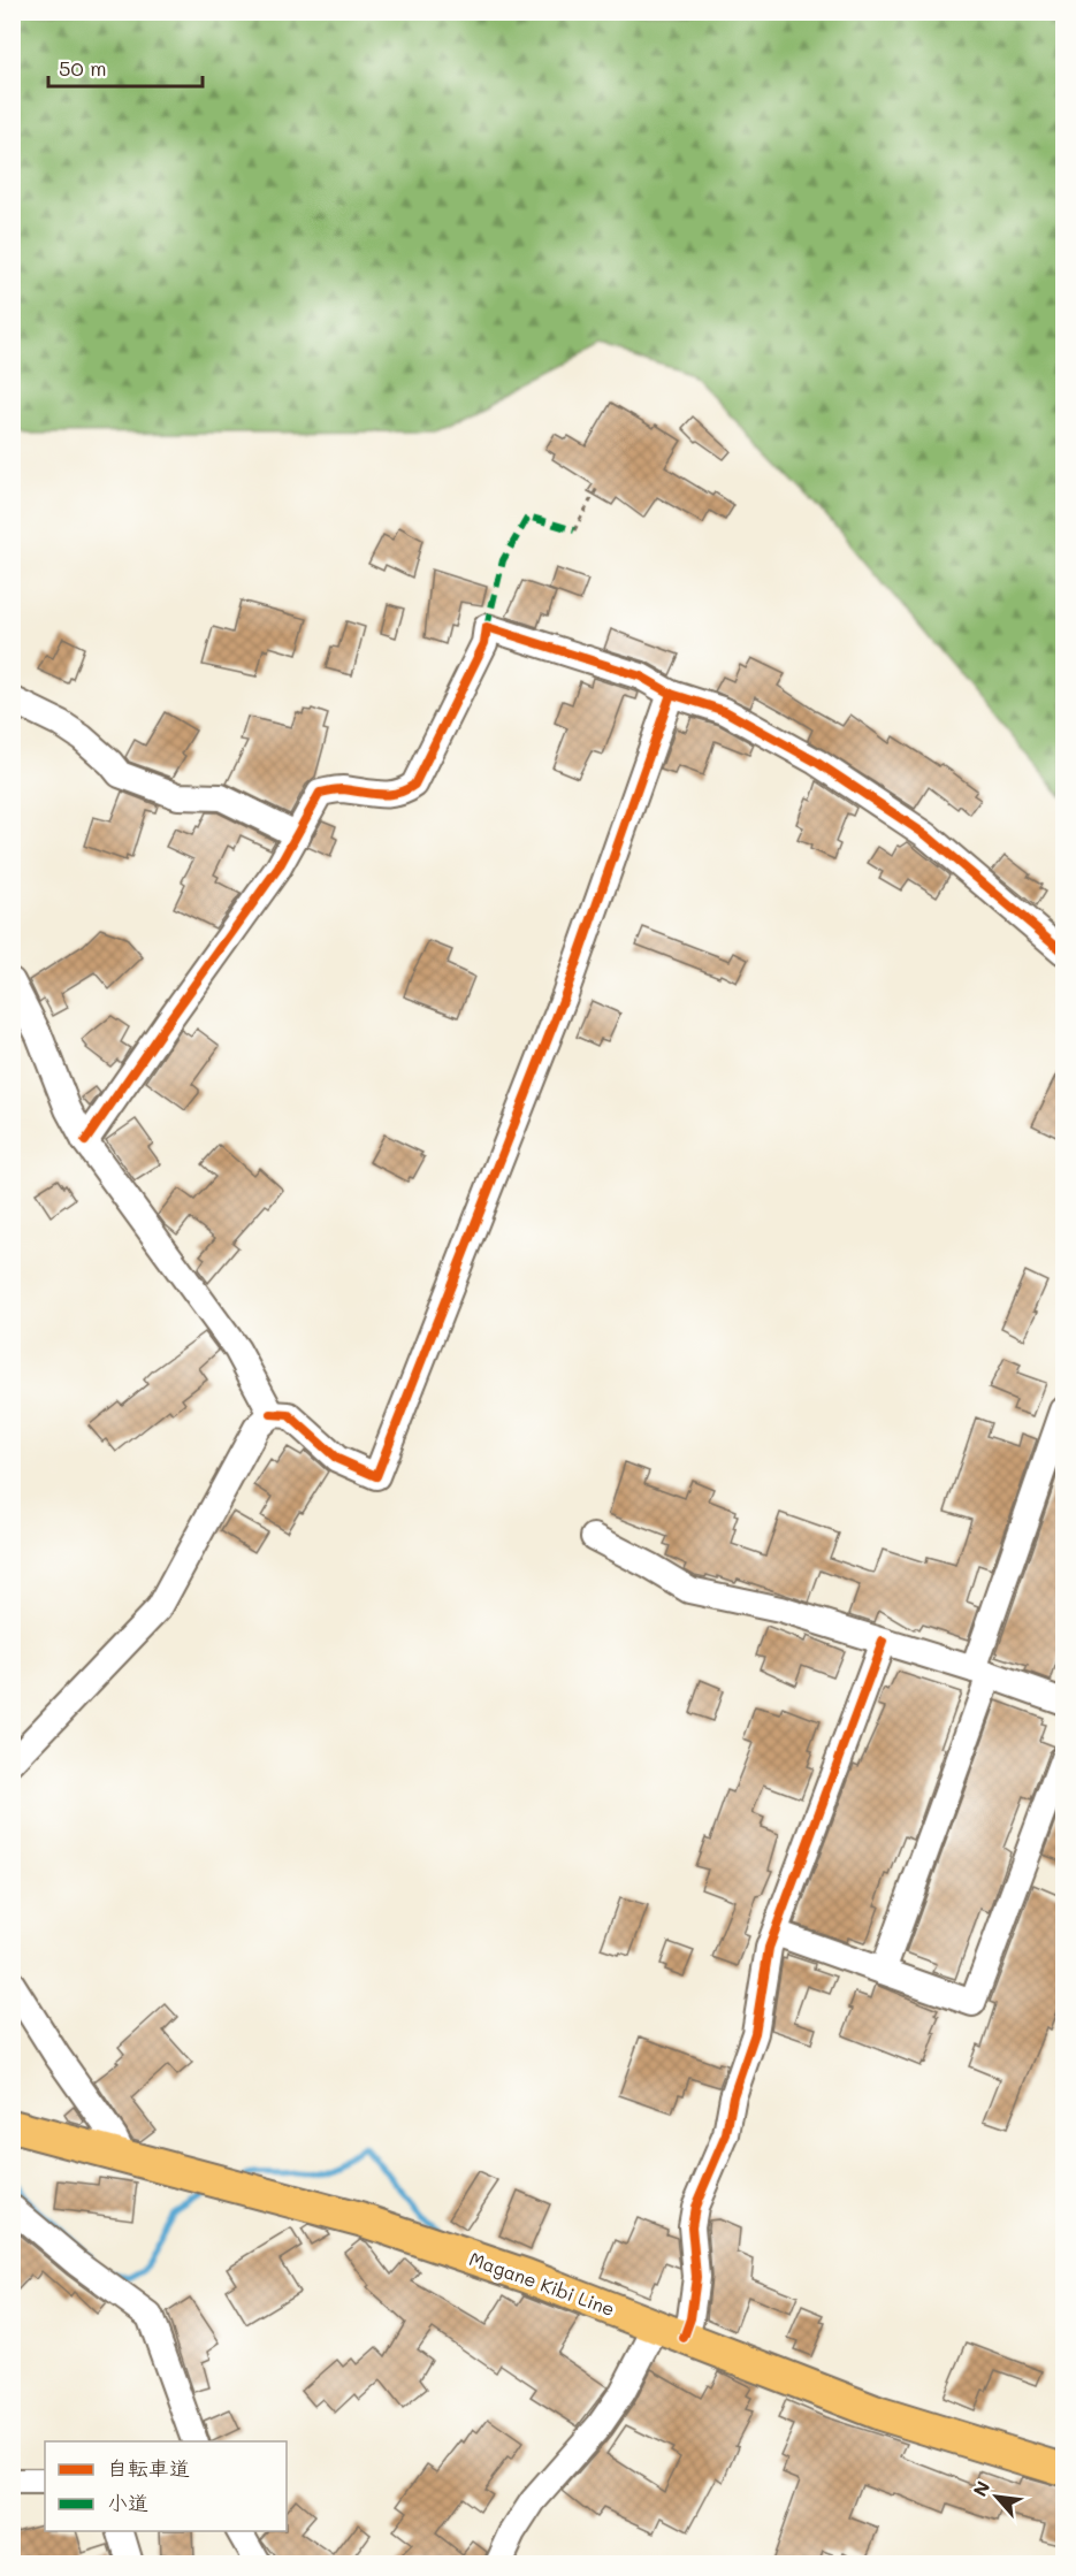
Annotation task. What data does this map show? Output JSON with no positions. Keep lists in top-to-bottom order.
{
  "streets": {
    "main road": ["Magane Kibi Line"]
  },
  "legend": ["自転車道", "小道"],
  "scale_bar": "50 m",
  "north": "top left"
}
